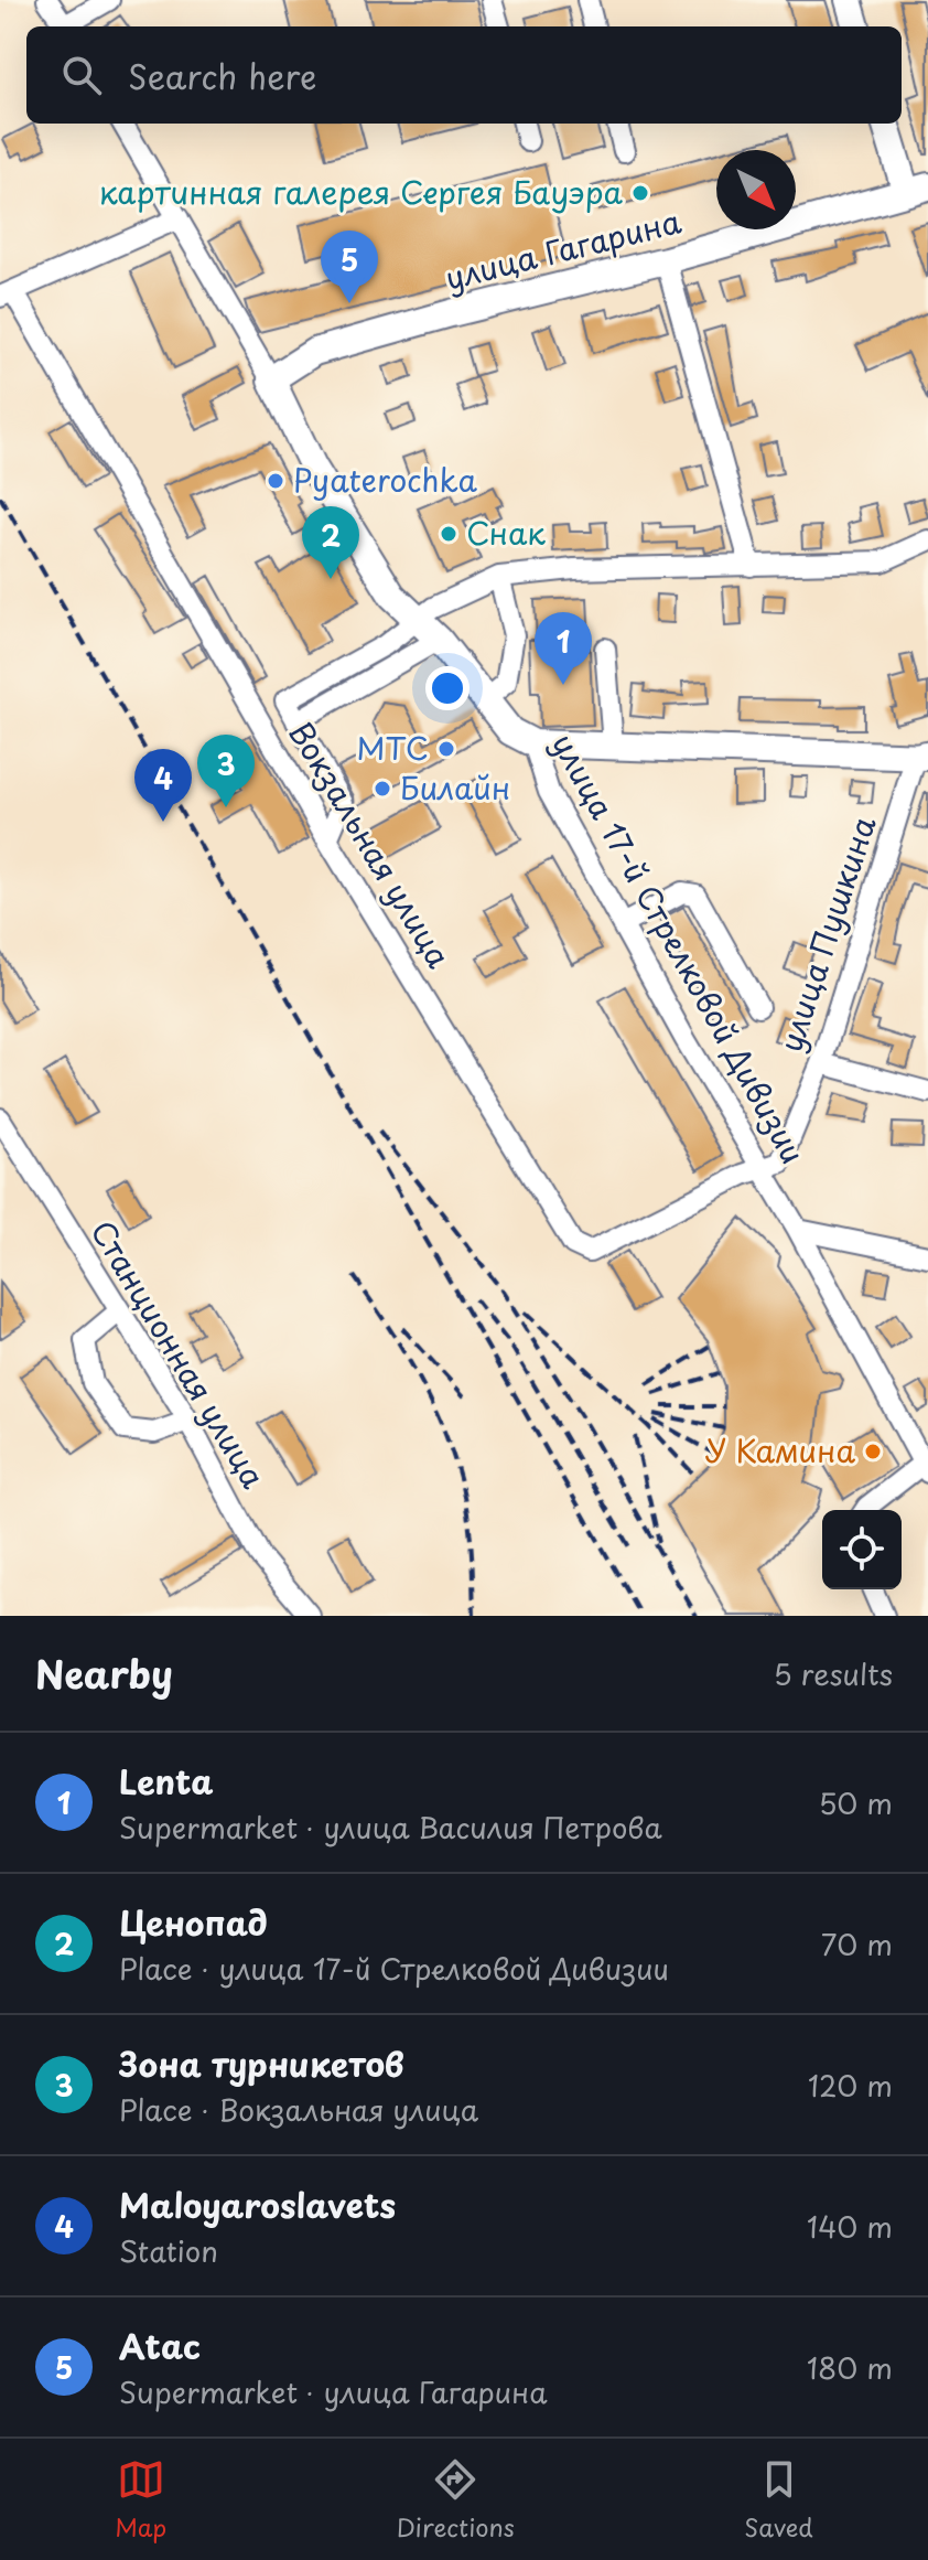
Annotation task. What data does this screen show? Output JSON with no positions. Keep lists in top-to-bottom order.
{
  "streets": {
    "main road": ["улица Гагарина", "улица 17-й Стрелковой Дивизии"],
    "street": ["Вокзальная улица", "улица Пушкина", "Станционная улица"]
  },
  "crossings": [
    ["улица Гагарина", "улица 17-й Стрелковой Дивизии"],
    ["Вокзальная улица", "улица Пушкина"],
    ["Вокзальная улица", "улица 17-й Стрелковой Дивизии"],
    ["улица Пушкина", "улица 17-й Стрелковой Дивизии"]
  ],
  "places": [
    "картинная галерея Сергея Бауэра",
    "Pyaterochka",
    "Снак",
    "МТС",
    "Билайн",
    "У Камина"
  ],
  "north": "bottom right",
  "page": {
    "search": "Search here",
    "pins": [
      "5",
      "2",
      "1",
      "3",
      "4"
    ],
    "heading": ["Nearby", "5 results"],
    "list": [
      {
        "mark": "1",
        "name": "Lenta",
        "note": "Supermarket · улица Василия Петрова",
        "value": "50 m"
      },
      {
        "mark": "2",
        "name": "Ценопад",
        "note": "Place · улица 17-й Стрелковой Дивизии",
        "value": "70 m"
      },
      {
        "mark": "3",
        "name": "Зона турникетов",
        "note": "Place · Вокзальная улица",
        "value": "120 m"
      },
      {
        "mark": "4",
        "name": "Maloyaroslavets",
        "note": "Station",
        "value": "140 m"
      },
      {
        "mark": "5",
        "name": "Atac",
        "note": "Supermarket · улица Гагарина",
        "value": "180 m"
      }
    ],
    "nav": ["Map", "Directions", "Saved"]
  }
}
